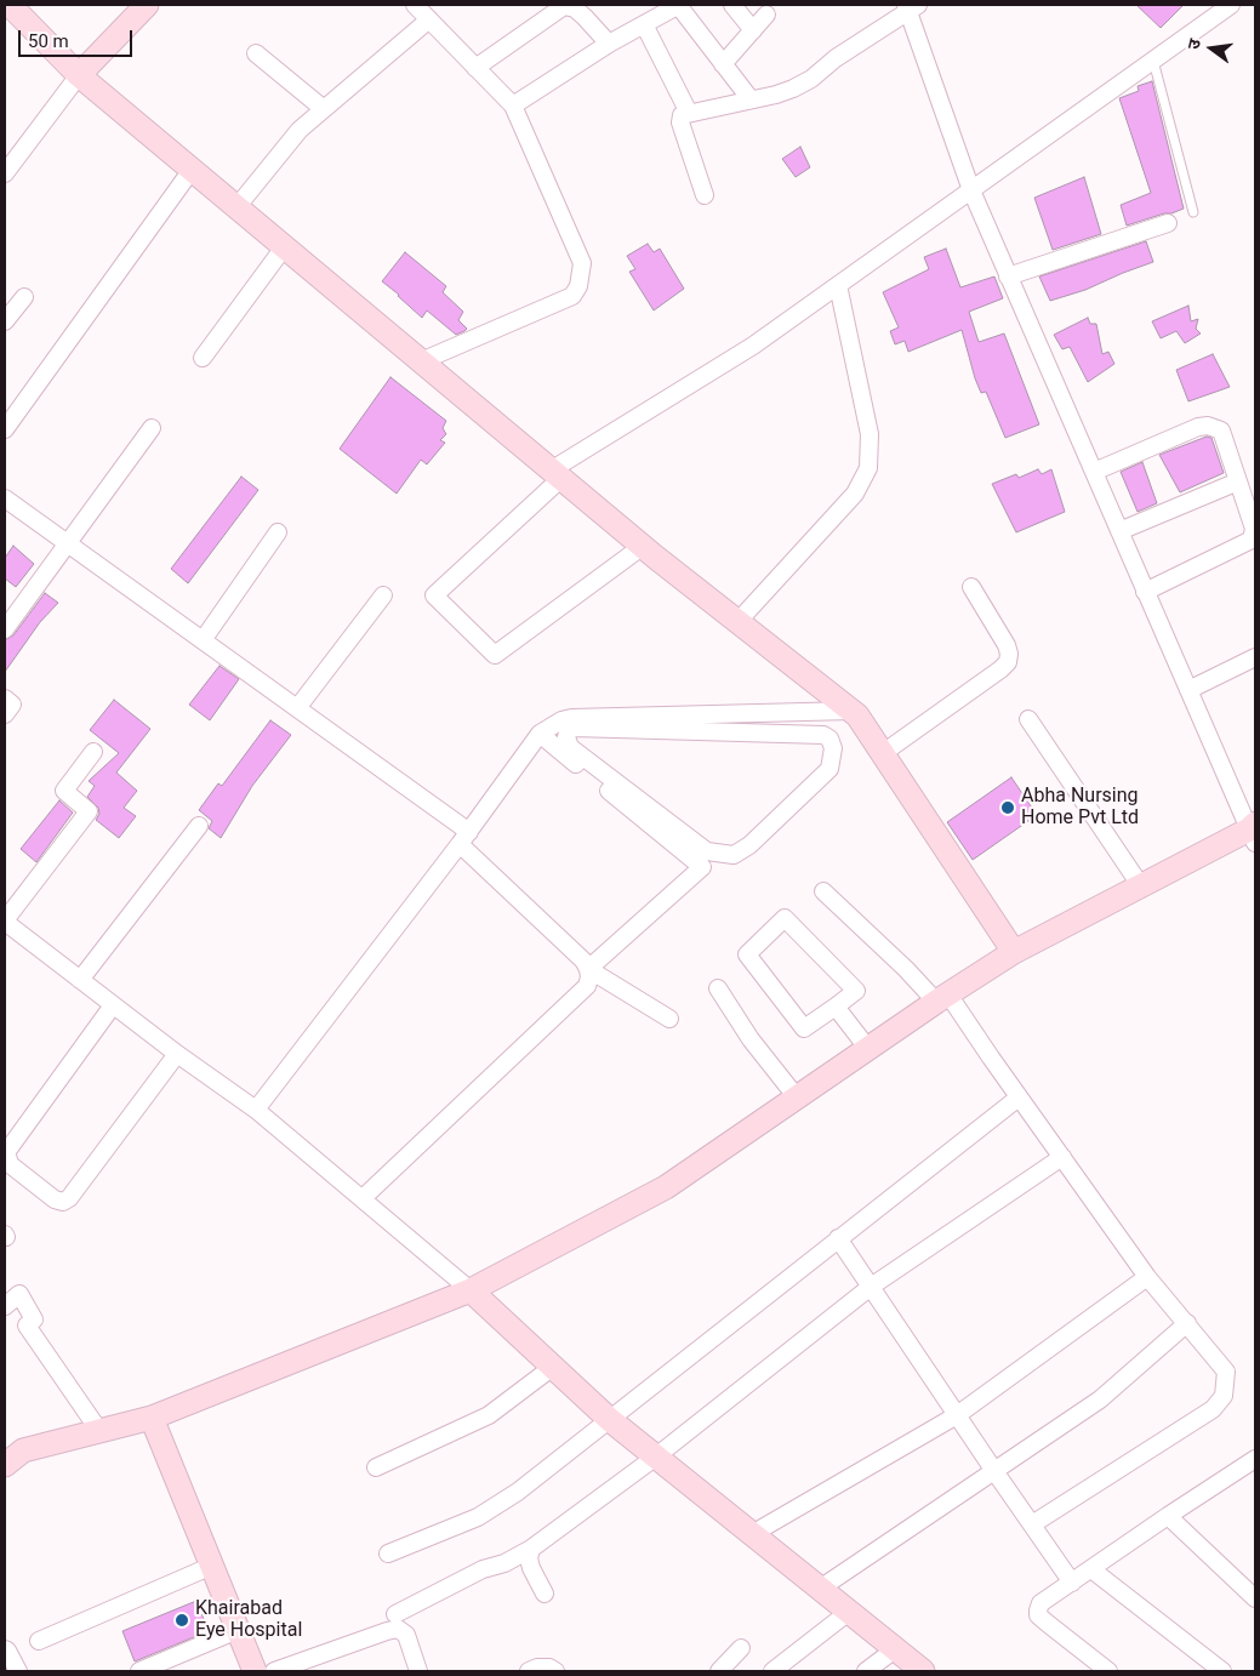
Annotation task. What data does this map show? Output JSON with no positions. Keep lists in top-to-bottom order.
{
  "places": ["Abha Nursing Home Pvt Ltd", "Khairabad Eye Hospital"],
  "scale_bar": "50 m",
  "north": "left"
}
